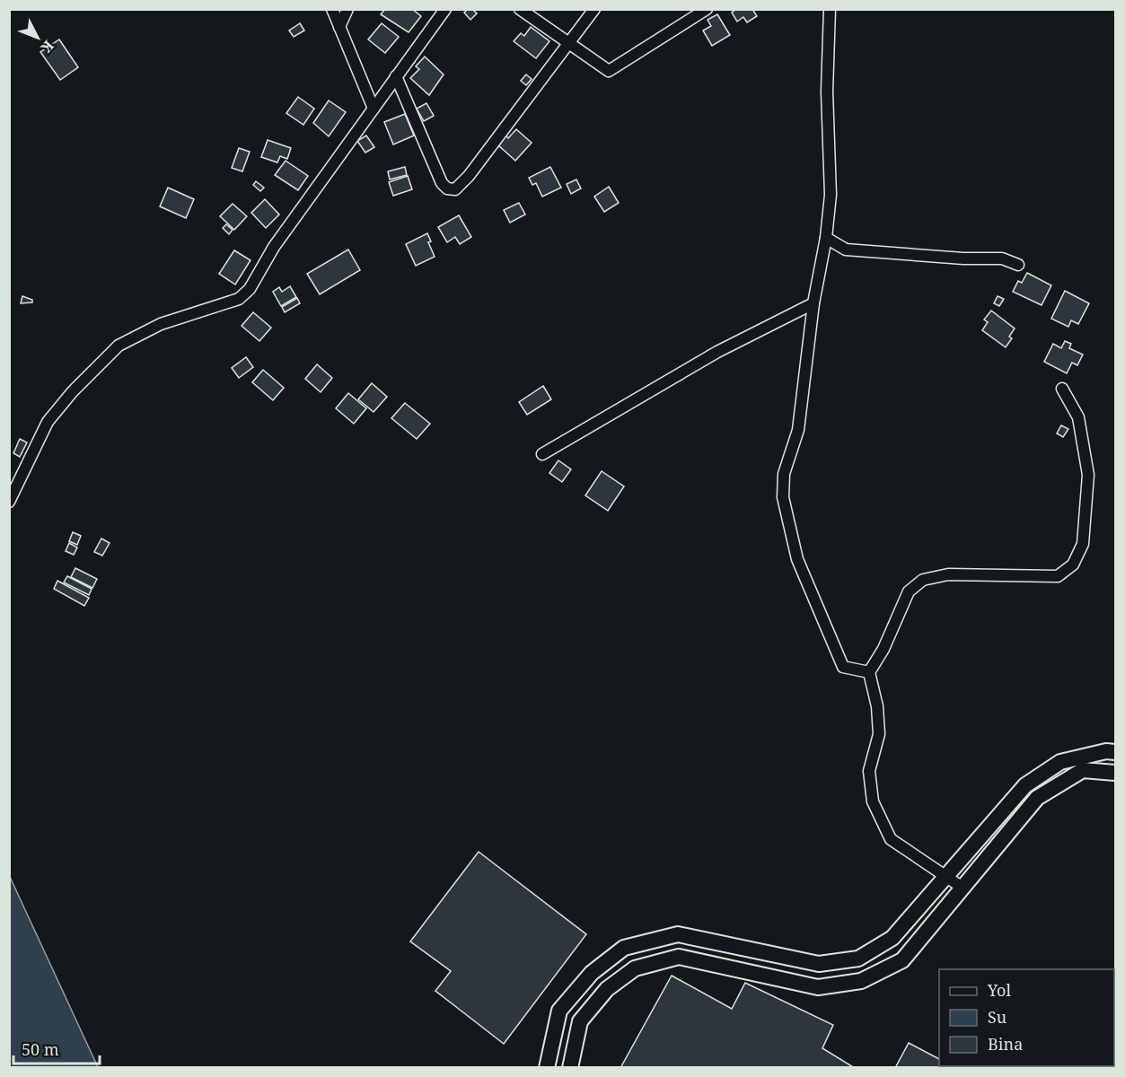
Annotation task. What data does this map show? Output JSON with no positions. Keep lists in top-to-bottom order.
{
  "legend": ["Yol", "Su", "Bina"],
  "scale_bar": "50 m",
  "north": "bottom right"
}
